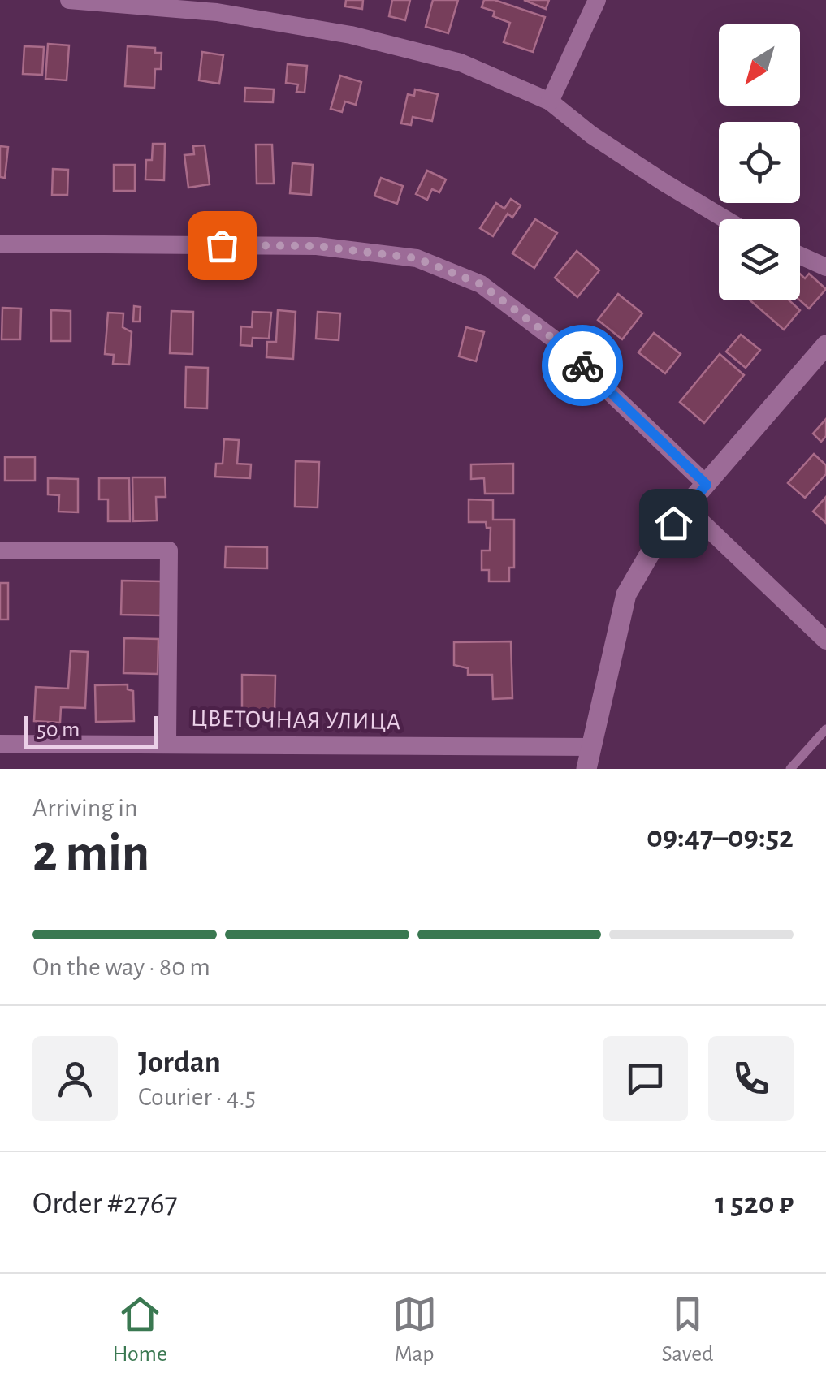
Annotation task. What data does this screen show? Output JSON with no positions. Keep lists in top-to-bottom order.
{
  "streets": {
    "street": ["ЦВЕТОЧНАЯ УЛИЦА"]
  },
  "scale_bar": "50 m",
  "north": "bottom left",
  "page": {
    "scale": "50 m",
    "heading": ["2 min", "Arriving in", "09:47–09:52"],
    "panel": [
      "Jordan",
      "Courier · 4.5",
      "Order #2767",
      "1 520 ₽"
    ],
    "bar": "On the way · 80 m",
    "tabs": ["Home", "Map", "Saved"]
  }
}
